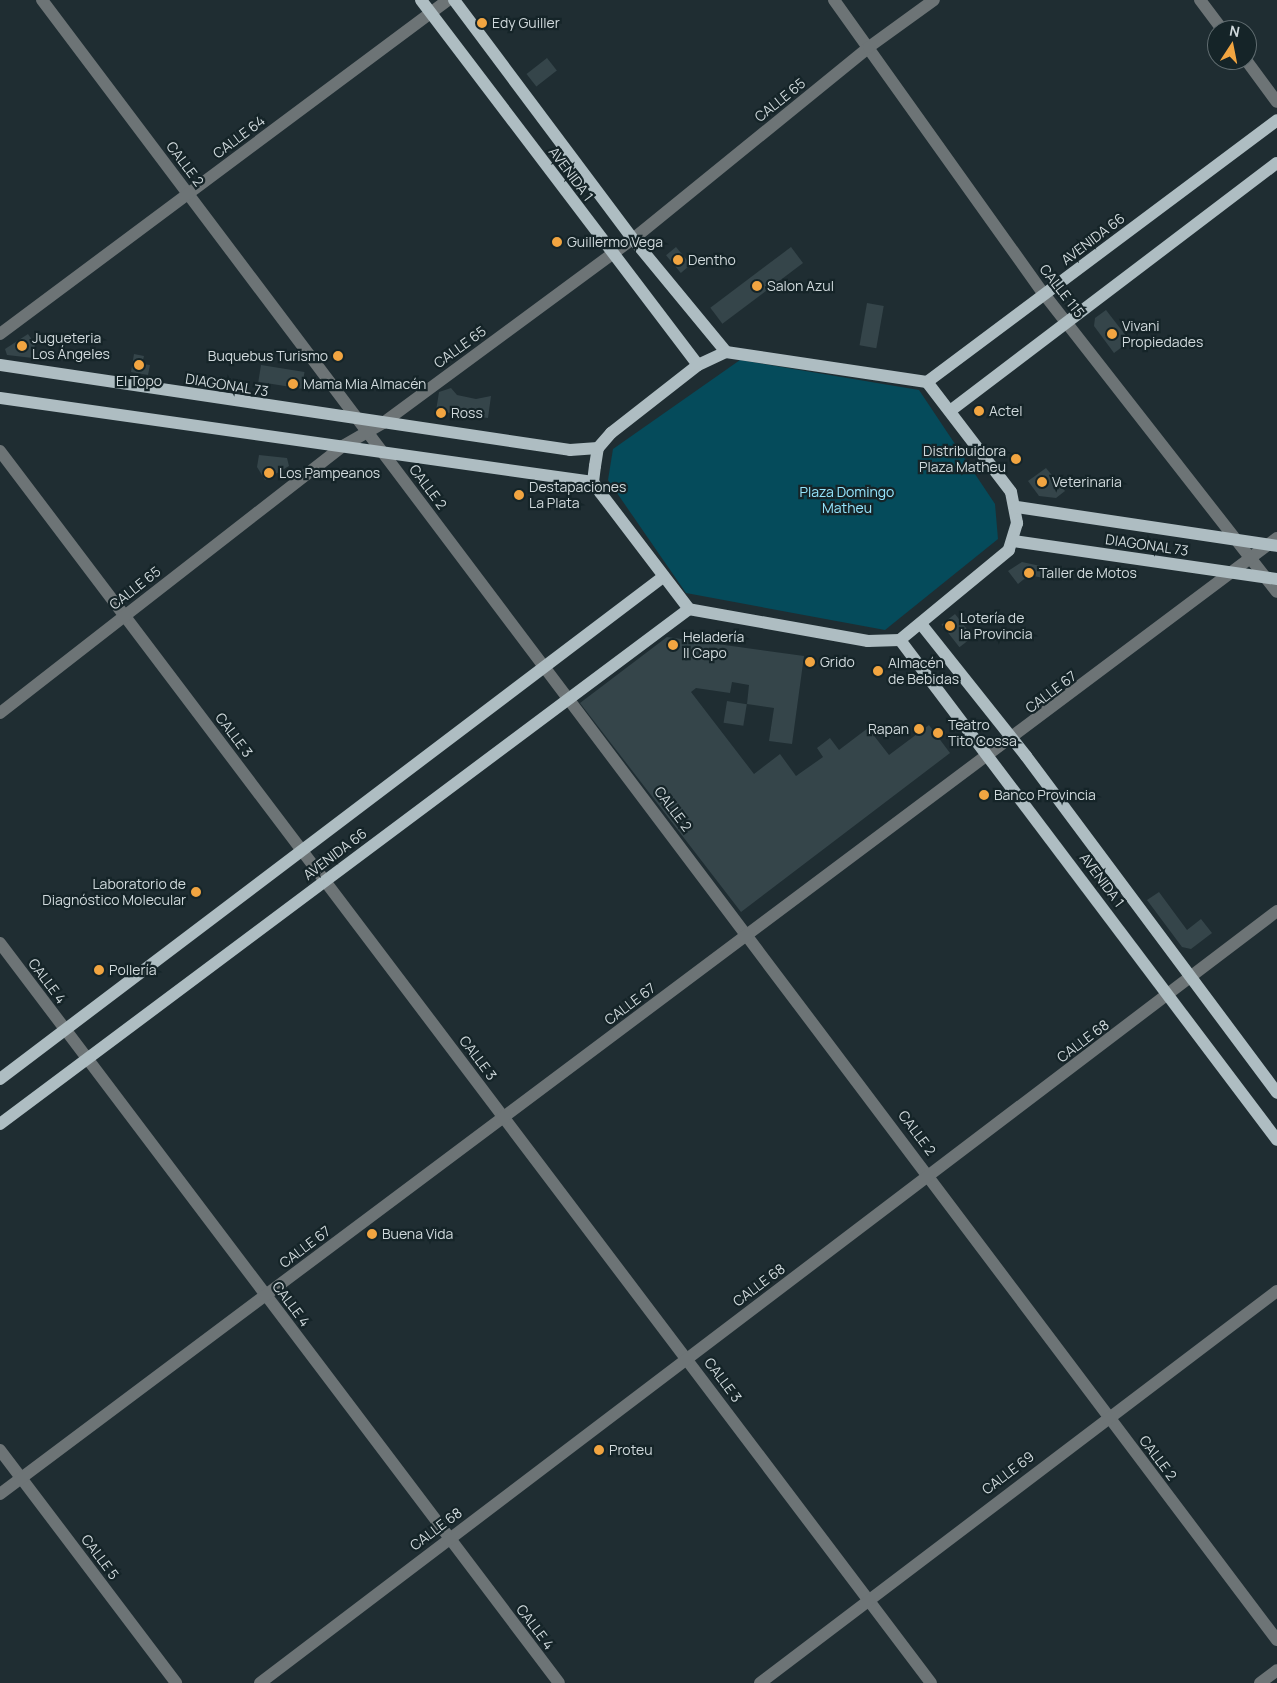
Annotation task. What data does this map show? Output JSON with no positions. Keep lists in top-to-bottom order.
{
  "streets": {
    "main road": ["AVENIDA 1", "AVENIDA 66", "DIAGONAL 73"],
    "street": [
      "CALLE 65",
      "CALLE 64",
      "CALLE 2",
      "CALLE 115",
      "CALLE 67",
      "CALLE 3",
      "CALLE 4",
      "CALLE 68",
      "CALLE 69",
      "CALLE 5"
    ]
  },
  "crossings": [
    ["CALLE 65", "CALLE 2"],
    ["CALLE 65", "AVENIDA 1"],
    ["CALLE 65", "CALLE 115"],
    ["CALLE 65", "DIAGONAL 73"],
    ["CALLE 65", "CALLE 3"],
    ["CALLE 64", "CALLE 2"],
    ["CALLE 64", "AVENIDA 1"],
    ["CALLE 2", "AVENIDA 66"],
    ["CALLE 2", "DIAGONAL 73"],
    ["CALLE 2", "CALLE 67"],
    ["CALLE 2", "CALLE 68"],
    ["CALLE 2", "CALLE 69"],
    ["AVENIDA 1", "CALLE 67"],
    ["AVENIDA 1", "CALLE 68"],
    ["AVENIDA 66", "CALLE 115"],
    ["AVENIDA 66", "CALLE 3"],
    ["AVENIDA 66", "CALLE 4"],
    ["CALLE 115", "DIAGONAL 73"],
    ["CALLE 115", "CALLE 67"],
    ["DIAGONAL 73", "CALLE 67"],
    ["CALLE 67", "CALLE 3"],
    ["CALLE 67", "CALLE 4"],
    ["CALLE 67", "CALLE 5"],
    ["CALLE 3", "CALLE 68"],
    ["CALLE 3", "CALLE 69"],
    ["CALLE 4", "CALLE 68"]
  ],
  "parks": ["Plaza Domingo Matheu"],
  "places": [
    "Edy Guiller",
    "Guillermo Vega",
    "Dentho",
    "Salon Azul",
    "Vivani Propiedades",
    "Jugueteria Los Ángeles",
    "Buquebus Turismo",
    "El Topo",
    "Mama Mia Almacén",
    "Actel",
    "Ross",
    "Distribuidora Plaza Matheu",
    "Los Pampeanos",
    "Veterinaria",
    "Destapaciones La Plata",
    "Taller de Motos",
    "Lotería de la Provincia",
    "Heladería Il Capo",
    "Grido",
    "Almacén de Bebidas",
    "Rapan",
    "Teatro Tito Cossa",
    "Banco Provincia",
    "Laboratorio de Diagnóstico Molecular",
    "Pollería",
    "Buena Vida",
    "Proteu"
  ],
  "north": "top"
}
